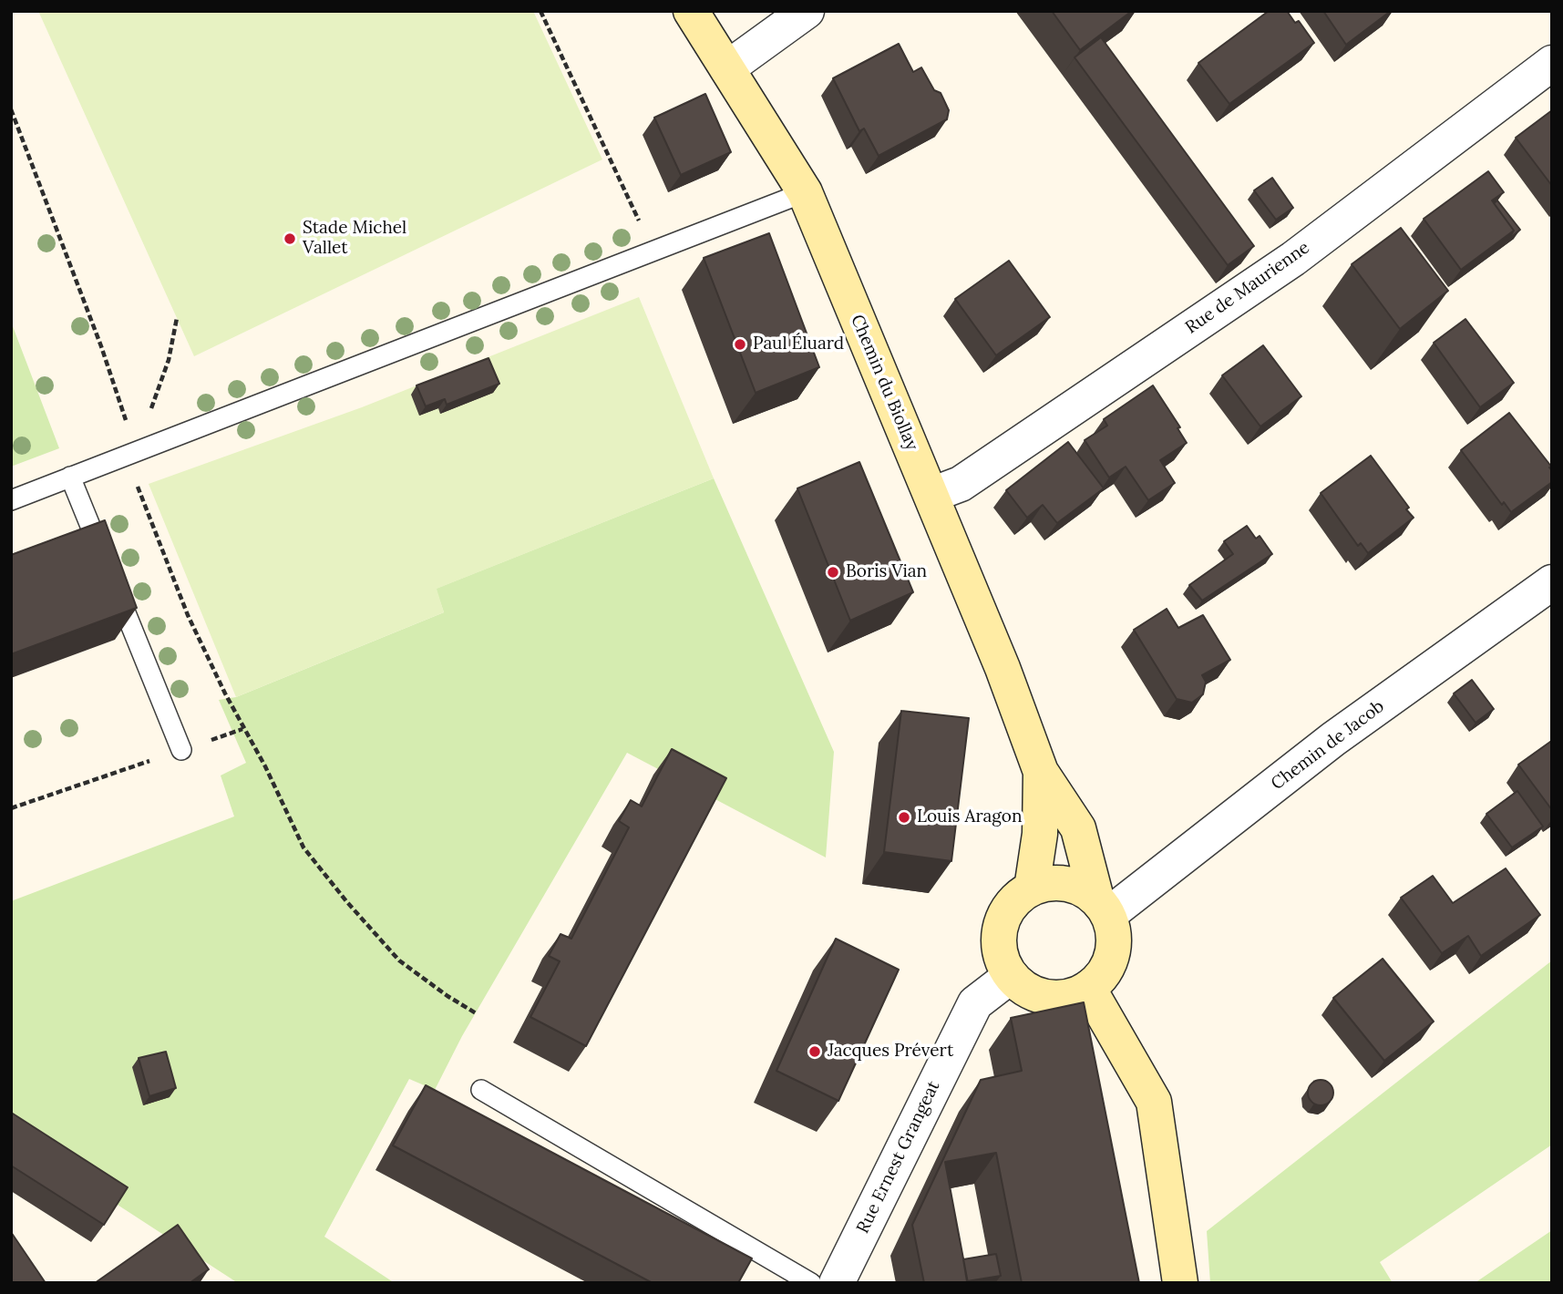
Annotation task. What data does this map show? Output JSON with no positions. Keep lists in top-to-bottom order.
{
  "streets": {
    "street": [
      "Rue de Maurienne",
      "Chemin du Biollay",
      "Chemin de Jacob",
      "Rue Ernest Grangeat"
    ]
  },
  "crossings": [
    ["Rue de Maurienne", "Chemin du Biollay"],
    ["Chemin du Biollay", "Chemin de Jacob"],
    ["Chemin du Biollay", "Rue Ernest Grangeat"],
    ["Chemin de Jacob", "Rue Ernest Grangeat"]
  ],
  "places": [
    "Stade Michel Vallet",
    "Paul Éluard",
    "Boris Vian",
    "Louis Aragon",
    "Jacques Prévert"
  ]
}
